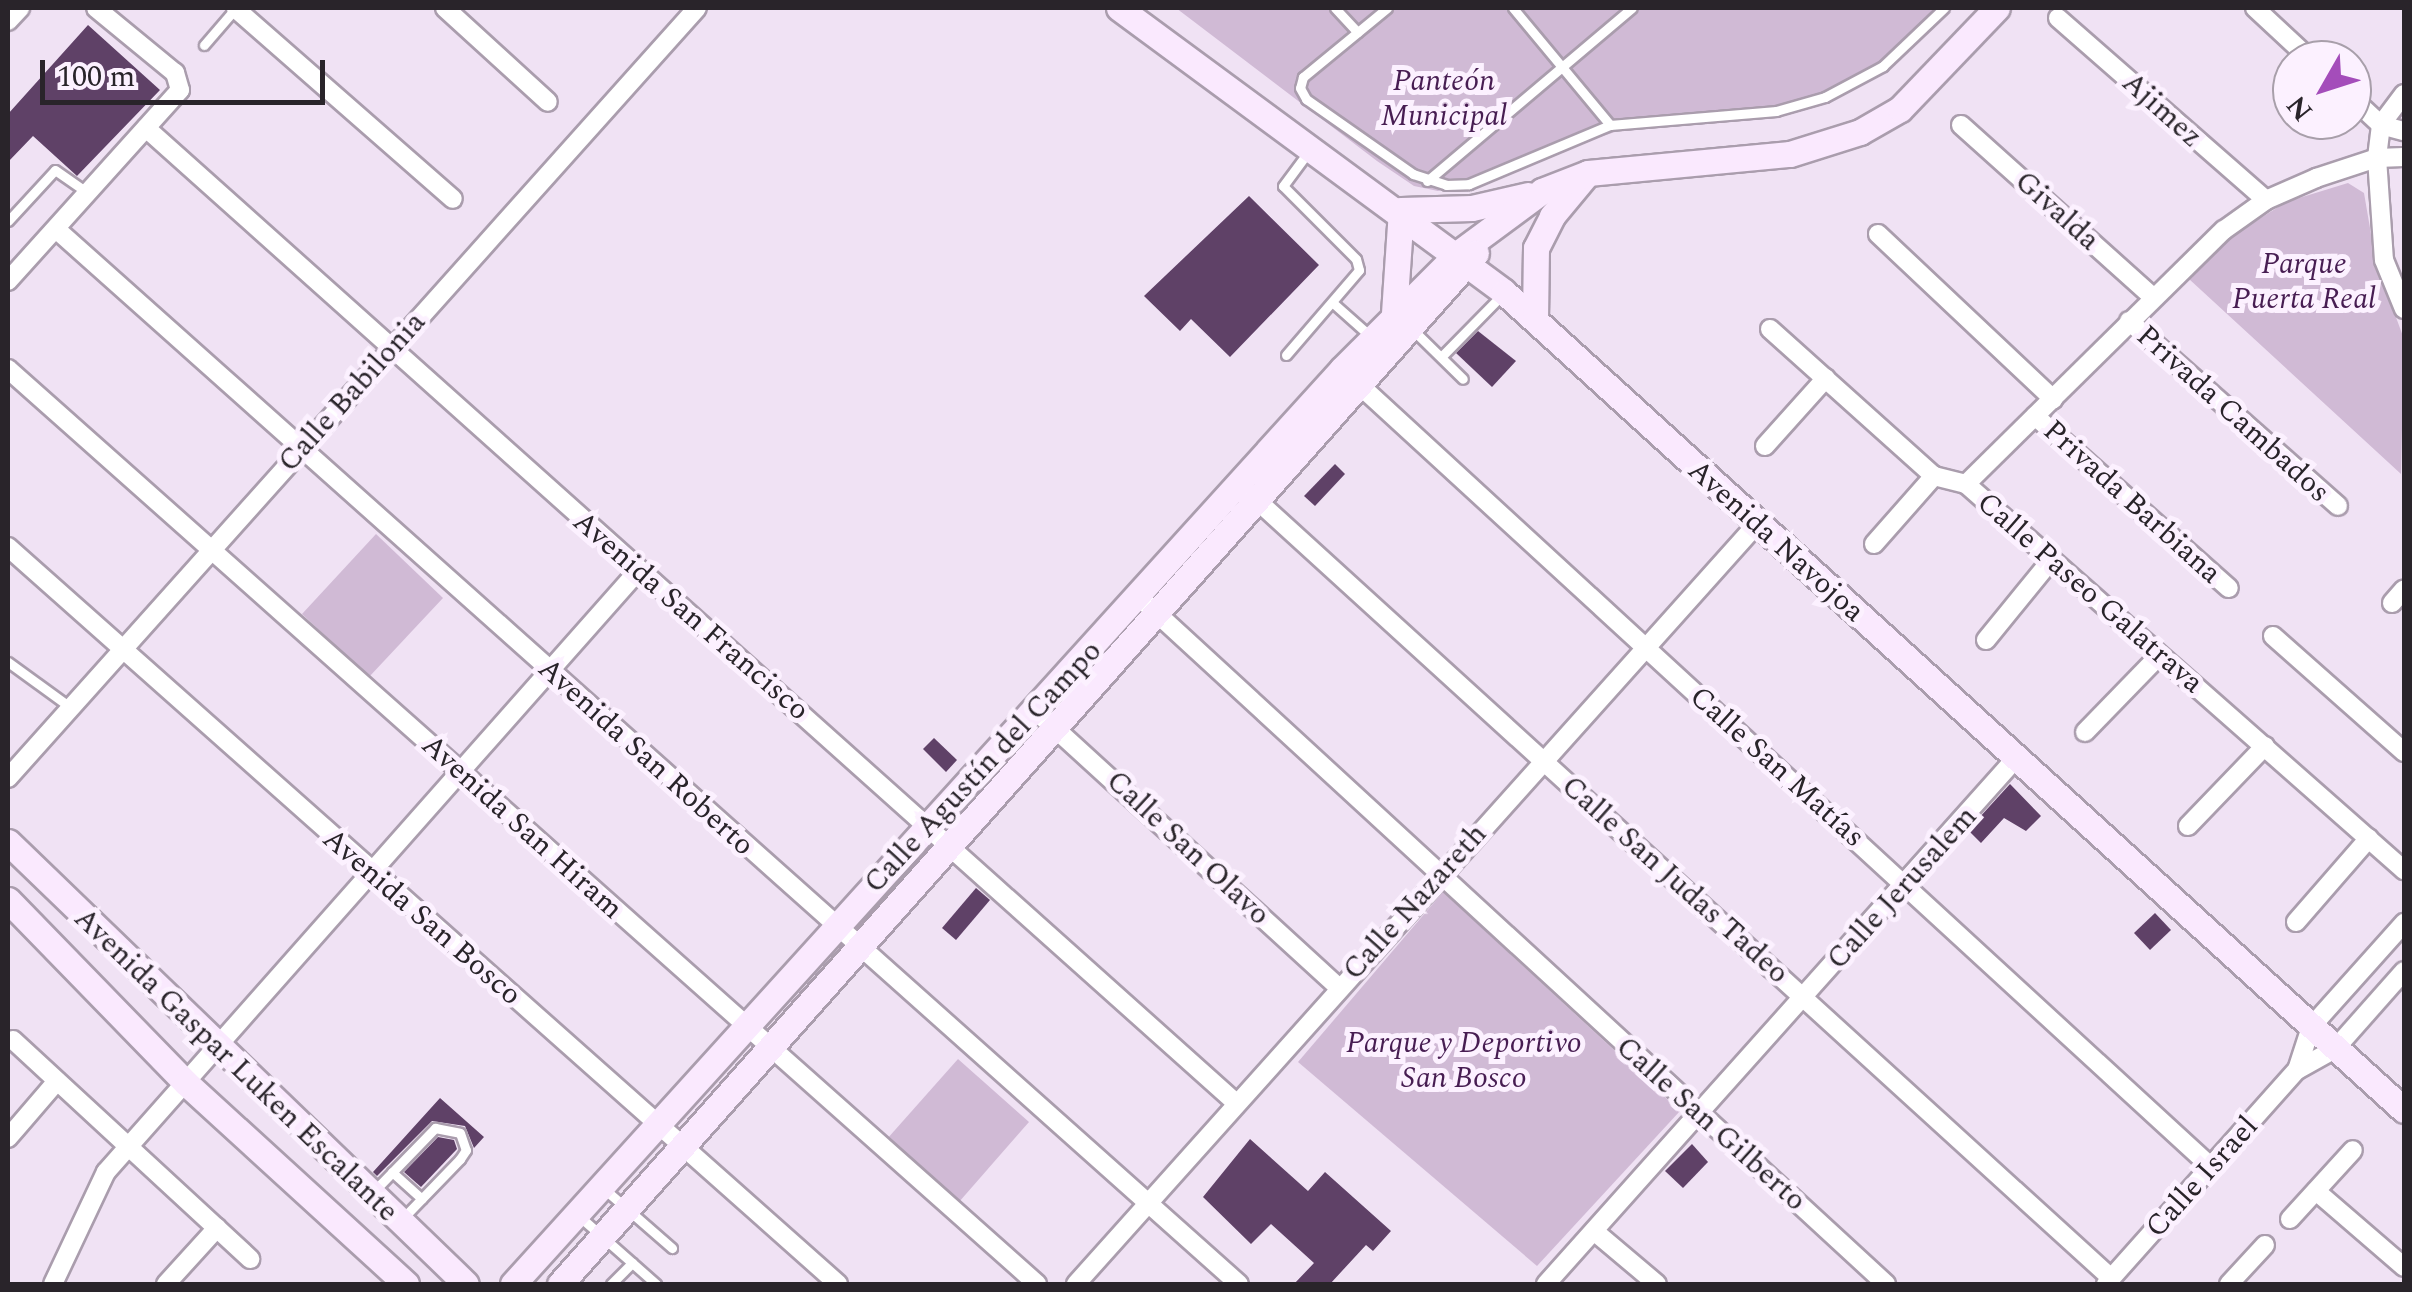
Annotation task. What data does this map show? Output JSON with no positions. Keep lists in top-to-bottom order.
{
  "streets": {
    "street": [
      "Ajimez",
      "Givalda",
      "Calle Babilonia",
      "Privada Cambados",
      "Privada Barbiana",
      "Avenida Navojoa",
      "Calle Paseo Galatrava",
      "Avenida San Francisco",
      "Avenida San Roberto",
      "Calle Agustín del Campo",
      "Calle San Matías",
      "Avenida San Hiram",
      "Calle San Olavo",
      "Calle San Judas Tadeo",
      "Calle Jerusalem",
      "Calle Nazareth",
      "Avenida San Bosco",
      "Avenida Gaspar Luken Escalante",
      "Calle San Gilberto",
      "Calle Israel"
    ]
  },
  "crossings": [
    ["Calle Babilonia", "Avenida San Francisco"],
    ["Calle Babilonia", "Avenida San Roberto"],
    ["Calle Babilonia", "Avenida San Hiram"],
    ["Calle Babilonia", "Avenida San Bosco"],
    ["Avenida Navojoa", "Calle Agustín del Campo"],
    ["Avenida Navojoa", "Calle Jerusalem"],
    ["Avenida Navojoa", "Calle Nazareth"],
    ["Avenida Navojoa", "Calle Israel"],
    ["Avenida San Francisco", "Calle Agustín del Campo"],
    ["Avenida San Francisco", "Calle Nazareth"],
    ["Avenida San Roberto", "Calle Agustín del Campo"],
    ["Avenida San Roberto", "Calle Nazareth"],
    ["Calle Agustín del Campo", "Calle San Matías"],
    ["Calle Agustín del Campo", "Avenida San Hiram"],
    ["Calle Agustín del Campo", "Calle San Olavo"],
    ["Calle Agustín del Campo", "Calle San Judas Tadeo"],
    ["Calle Agustín del Campo", "Avenida San Bosco"],
    ["Calle Agustín del Campo", "Calle San Gilberto"],
    ["Calle San Matías", "Calle Jerusalem"],
    ["Calle San Matías", "Calle Nazareth"],
    ["Calle San Matías", "Calle Israel"],
    ["Calle San Olavo", "Calle Nazareth"],
    ["Calle San Judas Tadeo", "Calle Jerusalem"],
    ["Calle San Judas Tadeo", "Calle Nazareth"],
    ["Calle San Judas Tadeo", "Calle Israel"],
    ["Calle Jerusalem", "Calle San Gilberto"],
    ["Calle Nazareth", "Calle San Gilberto"]
  ],
  "parks": ["Panteón Municipal", "Parque Puerta Real", "Parque y Deportivo San Bosco"],
  "scale_bar": "100 m",
  "north": "bottom left"
}
